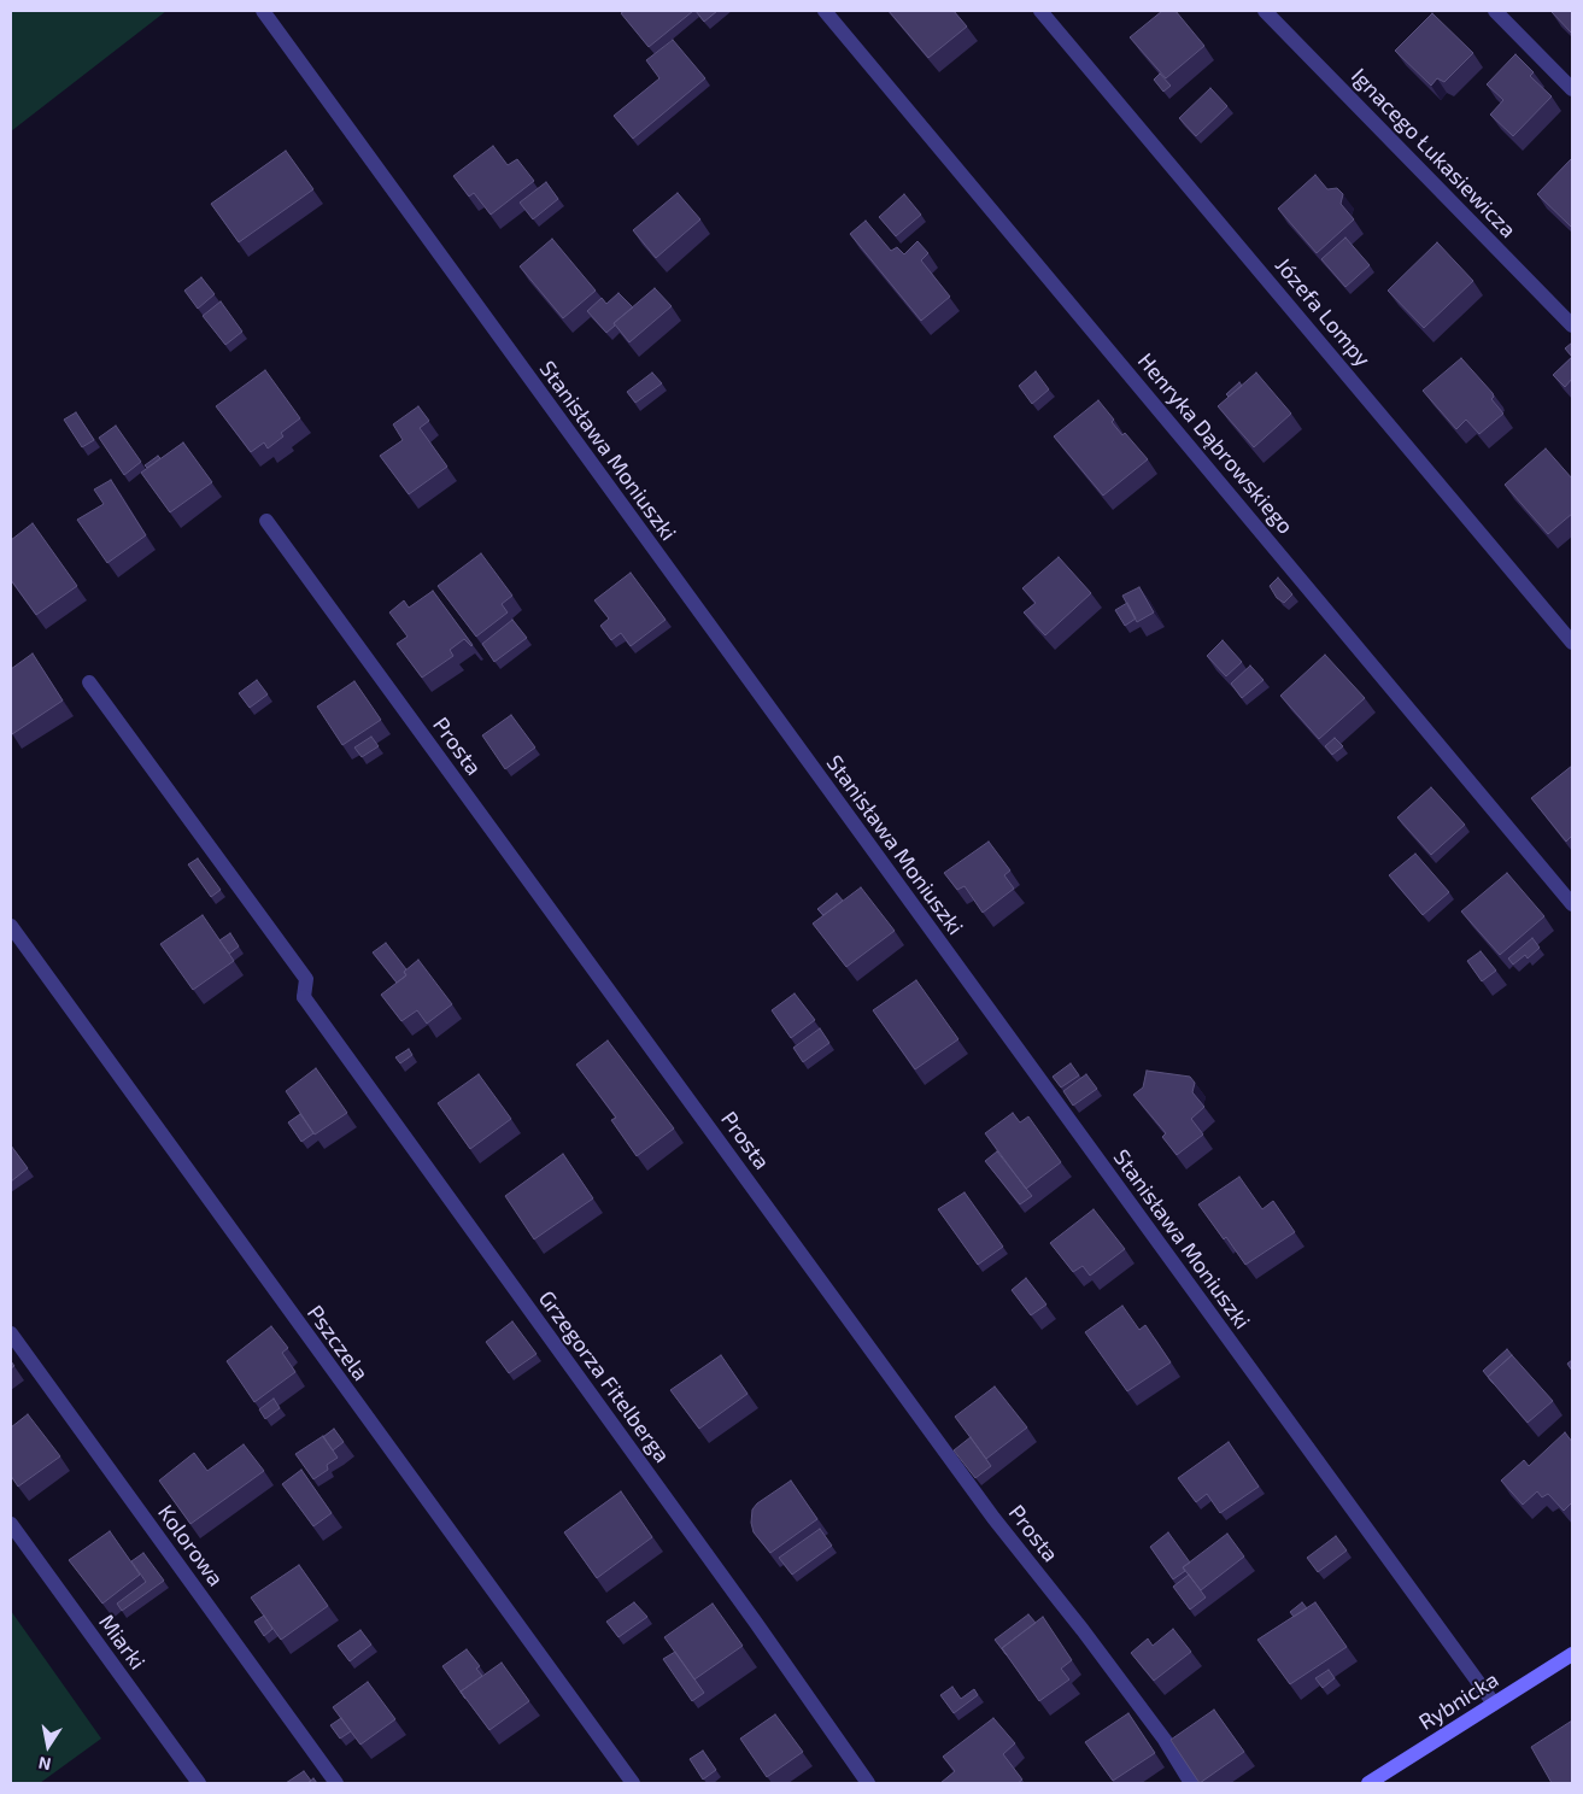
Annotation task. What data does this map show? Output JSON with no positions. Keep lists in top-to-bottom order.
{
  "streets": {
    "main road": ["Rybnicka"],
    "street": [
      "Ignacego Łukasiewicza",
      "Józefa Lompy",
      "Henryka Dąbrowskiego",
      "Stanisława Moniuszki",
      "Prosta",
      "Pszczela",
      "Grzegorza Fitelberga",
      "Kolorowa",
      "Miarki"
    ]
  },
  "crossings": [
    ["Stanisława Moniuszki", "Rybnicka"]
  ],
  "north": "bottom"
}
